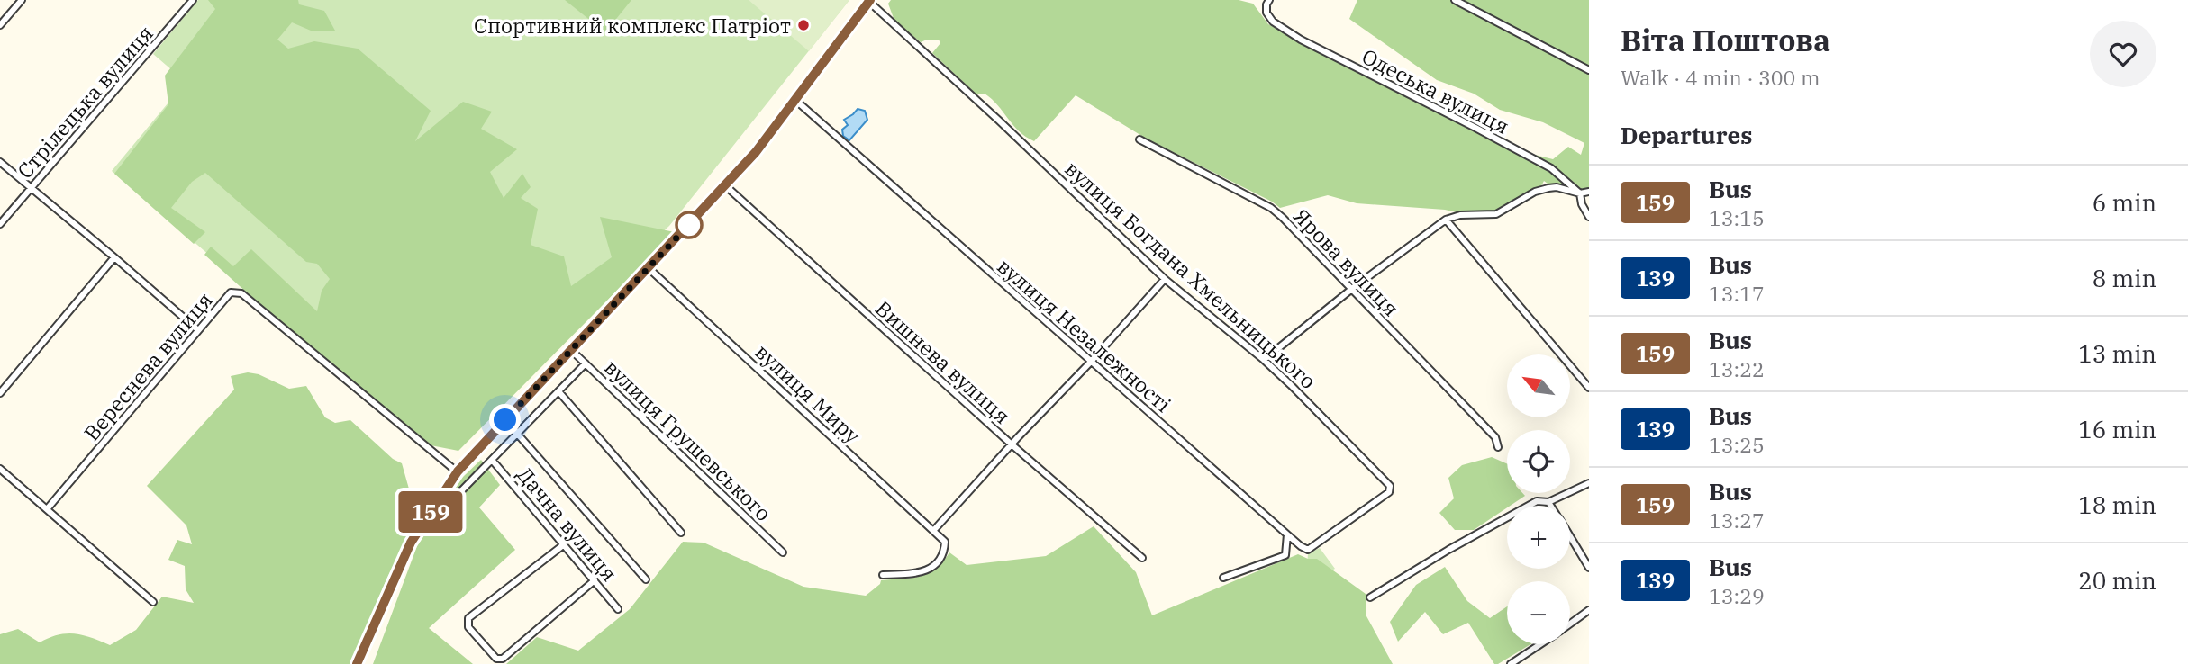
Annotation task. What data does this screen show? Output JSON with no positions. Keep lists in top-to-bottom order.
{
  "streets": {
    "street": [
      "Одеська вулиця",
      "Стрілецька вулиця",
      "Ярова вулиця",
      "вулиця Богдана Хмельницького",
      "вулиця Незалежності",
      "Вишнева вулиця",
      "Вереснева вулиця",
      "вулиця Миру",
      "вулиця Грушевського",
      "Дачна вулиця"
    ]
  },
  "crossings": [
    ["вулиця Богдана Хмельницького", "вулиця Незалежності"]
  ],
  "places": ["Спортивний комплекс Патріот"],
  "lines": ["bus line 159"],
  "north": "top left",
  "page": {
    "on_map": "159",
    "heading": [
      ["Віта Поштова", "Walk · 4 min · 300 m"],
      "Departures"
    ],
    "list": [
      {
        "mark": "159",
        "name": "Bus",
        "note": "13:15",
        "value": "6 min"
      },
      {
        "mark": "139",
        "name": "Bus",
        "note": "13:17",
        "value": "8 min"
      },
      {
        "mark": "159",
        "name": "Bus",
        "note": "13:22",
        "value": "13 min"
      },
      {
        "mark": "139",
        "name": "Bus",
        "note": "13:25",
        "value": "16 min"
      },
      {
        "mark": "159",
        "name": "Bus",
        "note": "13:27",
        "value": "18 min"
      },
      {
        "mark": "139",
        "name": "Bus",
        "note": "13:29",
        "value": "20 min"
      }
    ],
    "map_buttons": ["+", "−"]
  }
}
